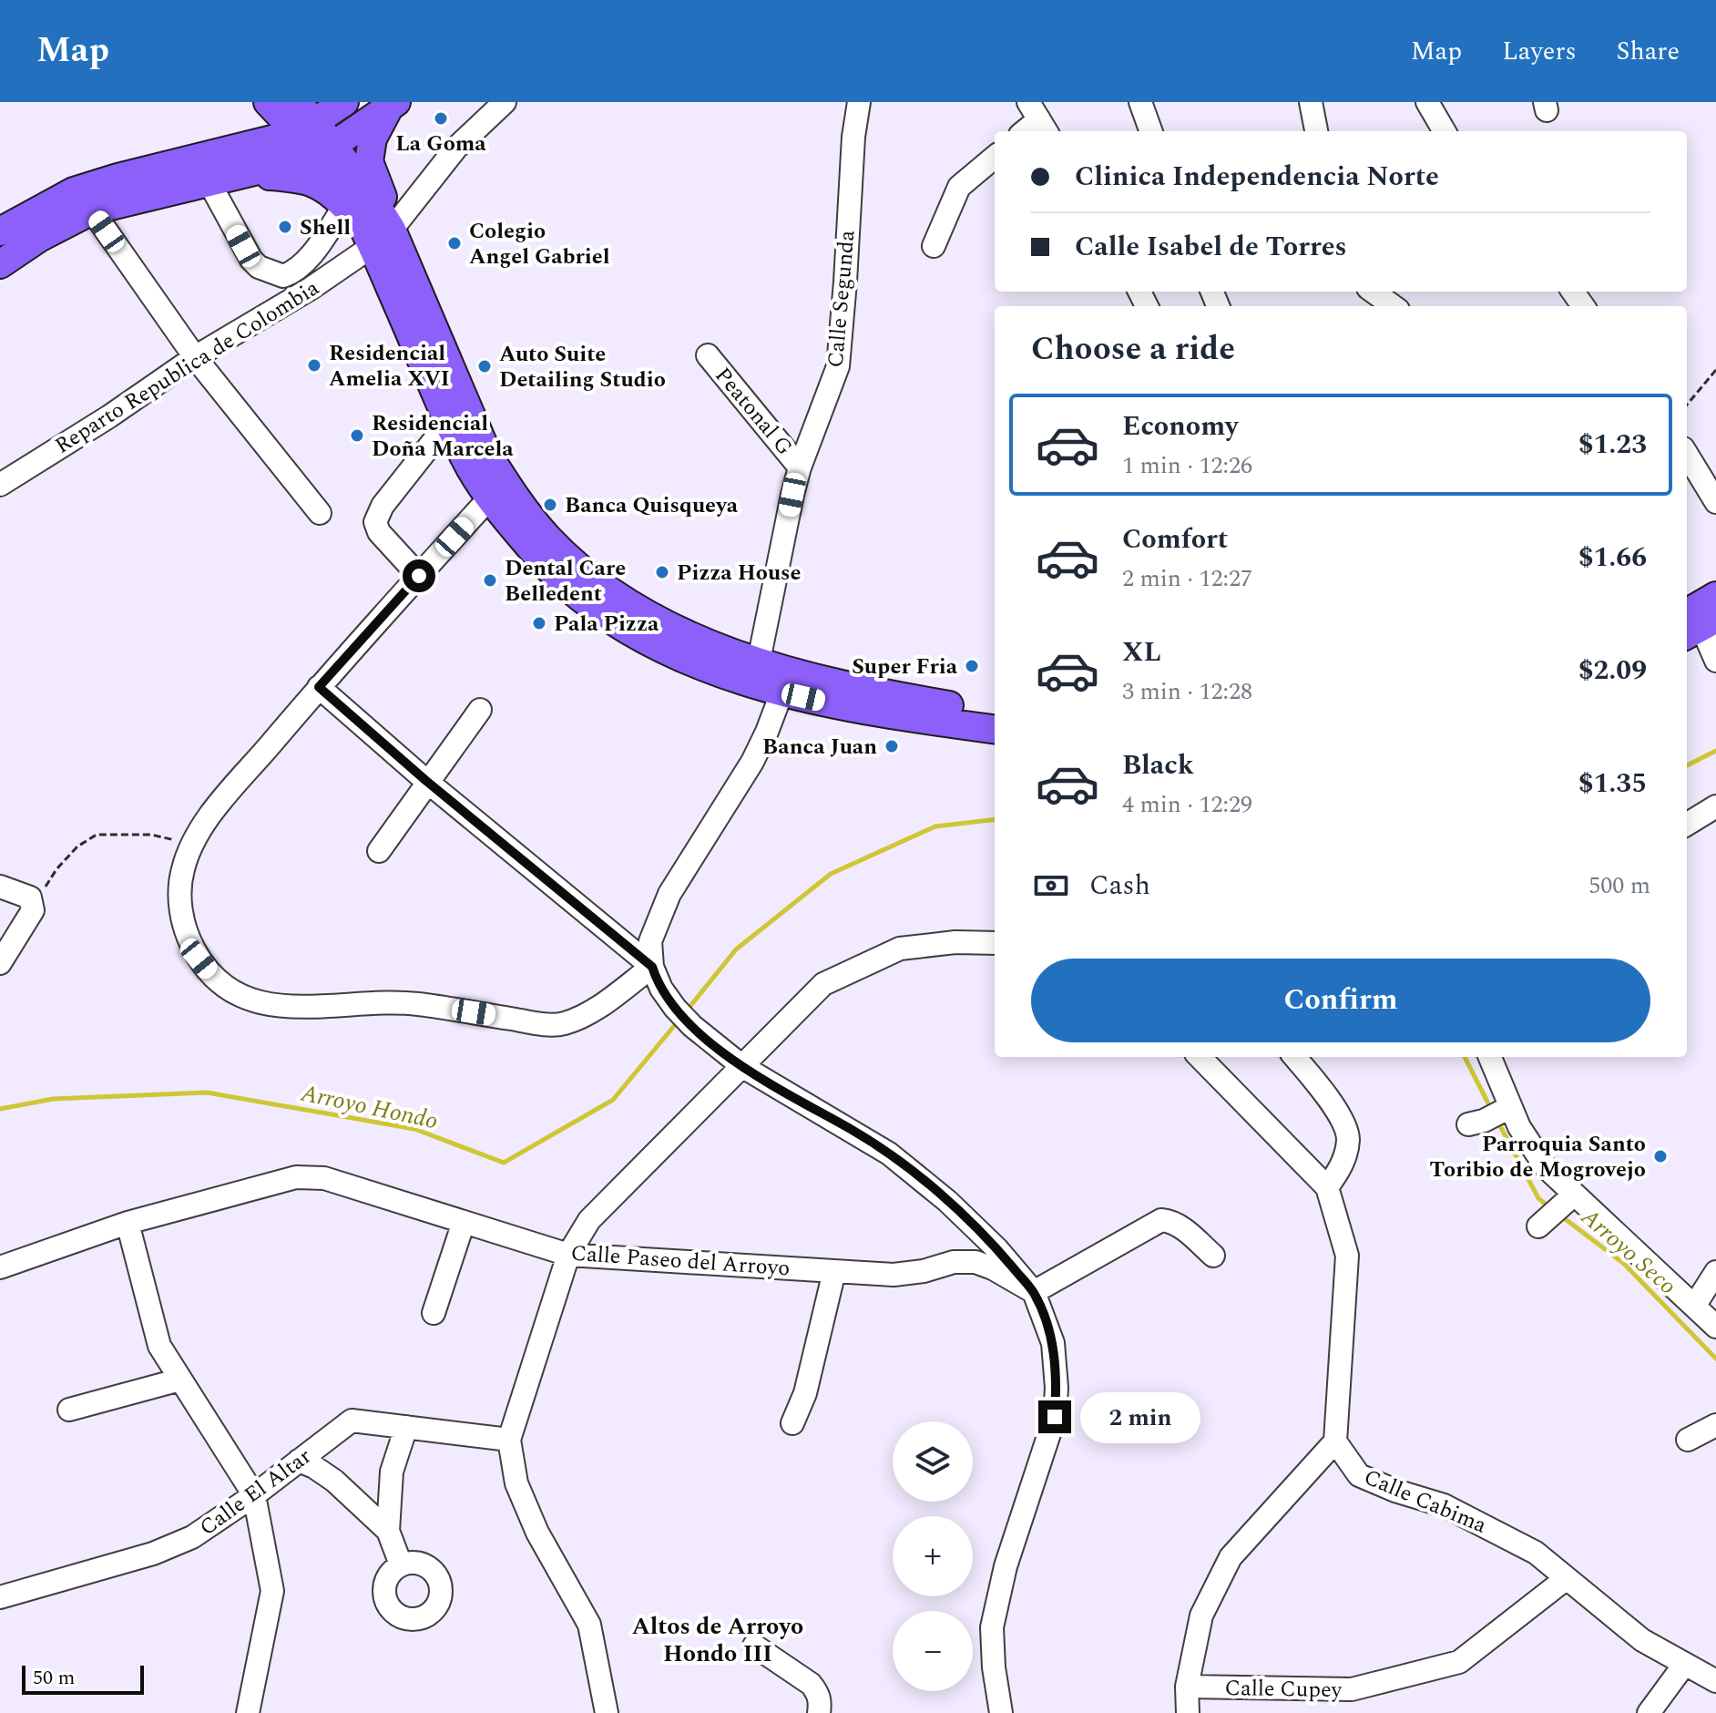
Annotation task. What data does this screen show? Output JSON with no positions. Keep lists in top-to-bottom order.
{
  "streets": {
    "street": [
      "Calle Segunda",
      "Reparto Republica de Colombia",
      "Peatonal G",
      "Calle Paseo del Arroyo",
      "Calle El Altar",
      "Calle Cabima",
      "Calle Cupey"
    ]
  },
  "crossings": [
    ["Calle Segunda", "Peatonal G"],
    ["Calle Cabima", "Calle Cupey"]
  ],
  "districts": ["Altos de Arroyo Hondo III"],
  "water": ["Arroyo Hondo", "Arroyo Seco"],
  "places": [
    "La Goma",
    "Shell",
    "Colegio Angel Gabriel",
    "Residencial Amelia XVI",
    "Auto Suite Detailing Studio",
    "Residencial Doña Marcela",
    "Banca Quisqueya",
    "Pizza House",
    "Dental Care Belledent",
    "Pala Pizza",
    "Super Fria",
    "Banca Juan",
    "Parroquia Santo Toribio de Mogrovejo"
  ],
  "scale_bar": "50 m",
  "page": {
    "header": "Map",
    "nav": ["Map", "Layers", "Share"],
    "banner": ["Clinica Independencia Norte", "Calle Isabel de Torres"],
    "heading": "Choose a ride",
    "list": [
      {
        "name": "Economy",
        "note": "1 min · 12:26",
        "value": "$1.23"
      },
      {
        "name": "Comfort",
        "note": "2 min · 12:27",
        "value": "$1.66"
      },
      {
        "name": "XL",
        "note": "3 min · 12:28",
        "value": "$2.09"
      },
      {
        "name": "Black",
        "note": "4 min · 12:29",
        "value": "$1.35"
      }
    ],
    "pay": ["Cash", "500 m"],
    "buttons": "Confirm",
    "bubble": "2 min",
    "map_buttons": ["+", "−"],
    "scale": "50 m"
  }
}
